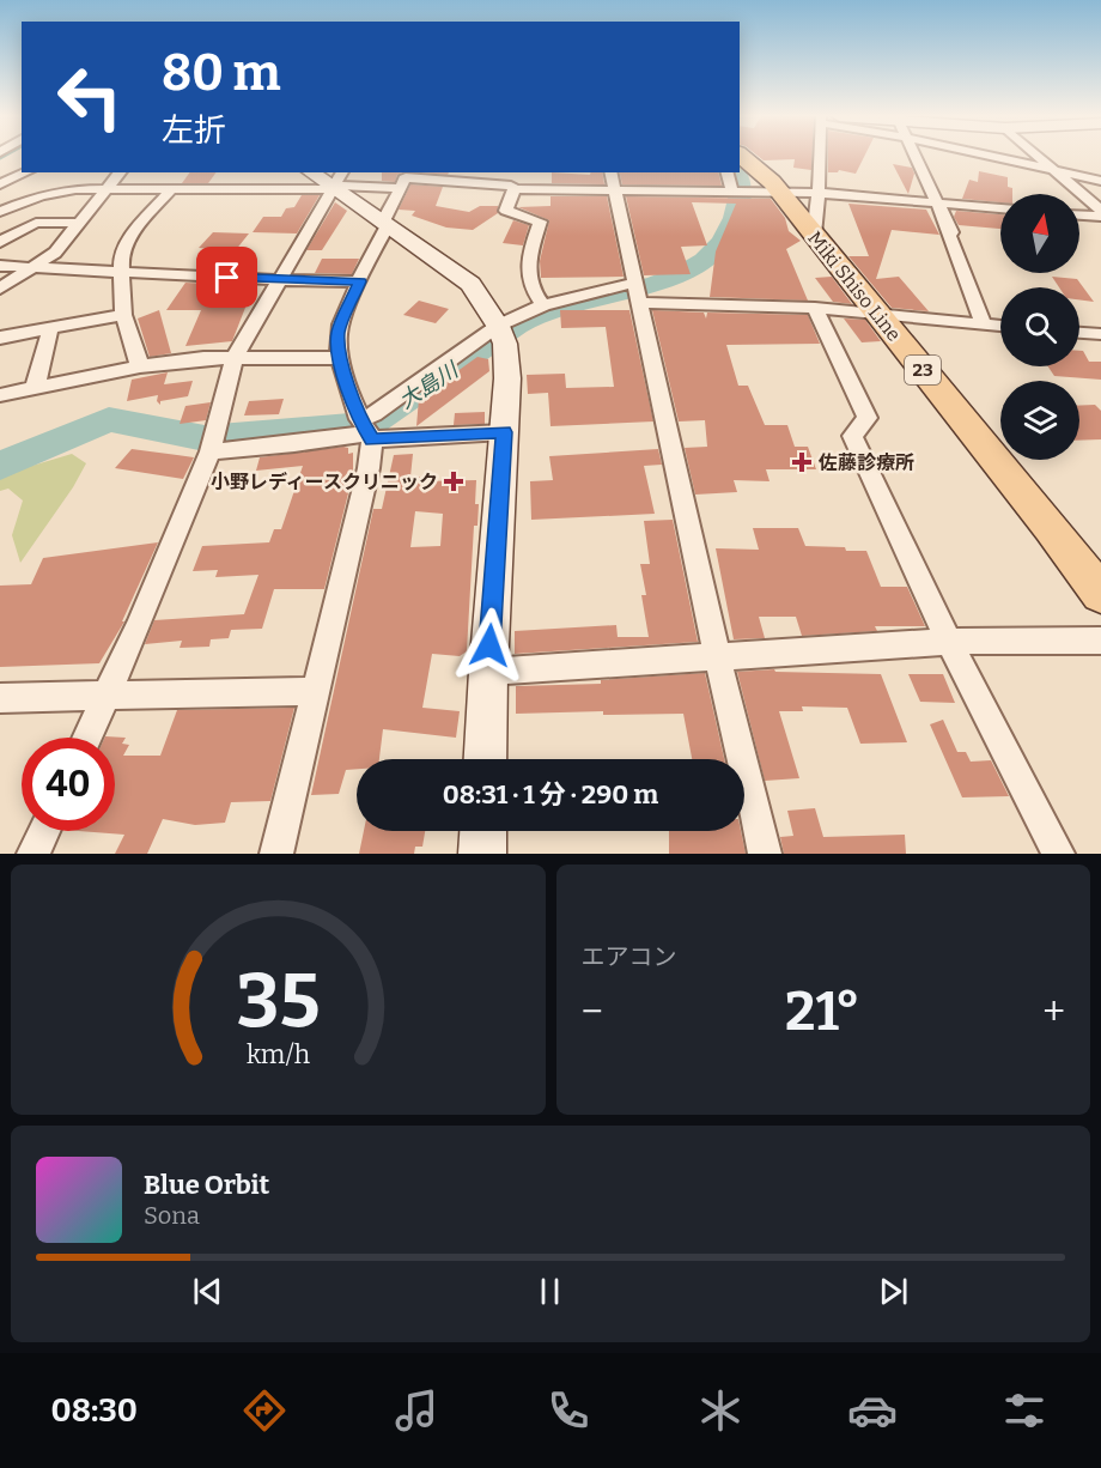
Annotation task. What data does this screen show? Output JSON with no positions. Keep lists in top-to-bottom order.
{
  "streets": {
    "main road": ["Miki Shiso Line", "23"]
  },
  "water": ["大島川"],
  "places": {
    "health": ["佐藤診療所", "小野レディースクリニック"]
  },
  "north": "top",
  "page": {
    "turn": ["80 m", "左折"],
    "limit": "40",
    "trip": "08:31 · 1 分 · 290 m",
    "tile": "エアコン",
    "heat": ["−", "21°", "+"],
    "song": ["Blue Orbit", "Sona"],
    "tabs": "08:30",
    "gauge": ["35", "km/h"]
  }
}
